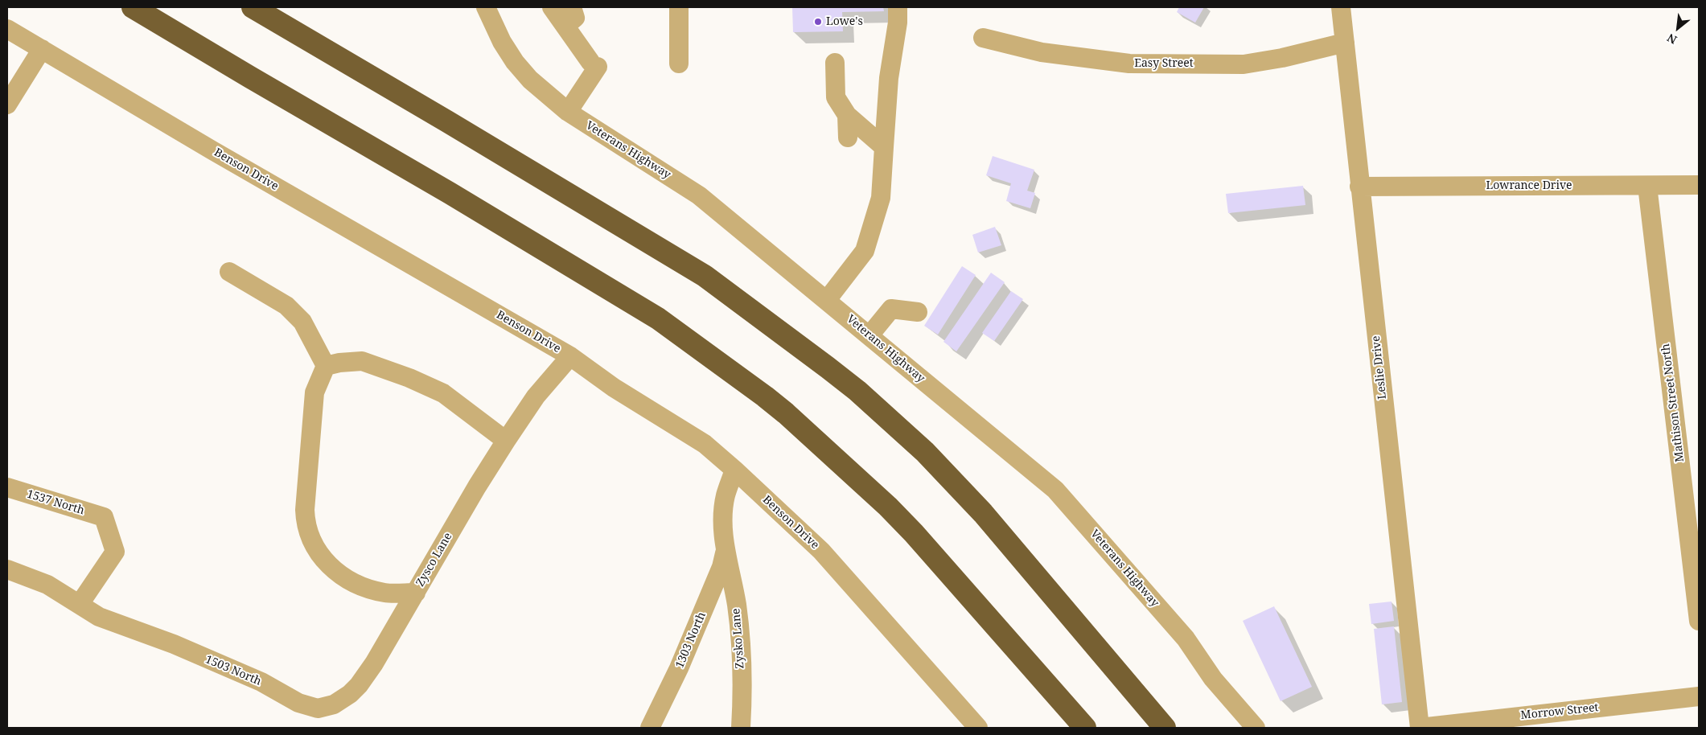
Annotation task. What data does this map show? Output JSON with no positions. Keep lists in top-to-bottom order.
{
  "streets": {
    "street": [
      "Easy Street",
      "Veterans Highway",
      "Benson Drive",
      "Lowrance Drive",
      "Leslie Drive",
      "Mathison Street North",
      "1537 North",
      "Zysco Lane",
      "Zysko Lane",
      "1303 North",
      "1503 North",
      "Morrow Street"
    ]
  },
  "crossings": [
    ["Easy Street", "Leslie Drive"],
    ["Benson Drive", "Zysco Lane"],
    ["Lowrance Drive", "Leslie Drive"],
    ["Lowrance Drive", "Mathison Street North"],
    ["Leslie Drive", "Morrow Street"],
    ["1537 North", "1503 North"],
    ["Zysco Lane", "1503 North"],
    ["Zysko Lane", "1303 North"]
  ],
  "places": ["Lowe's"],
  "north": "bottom left"
}
